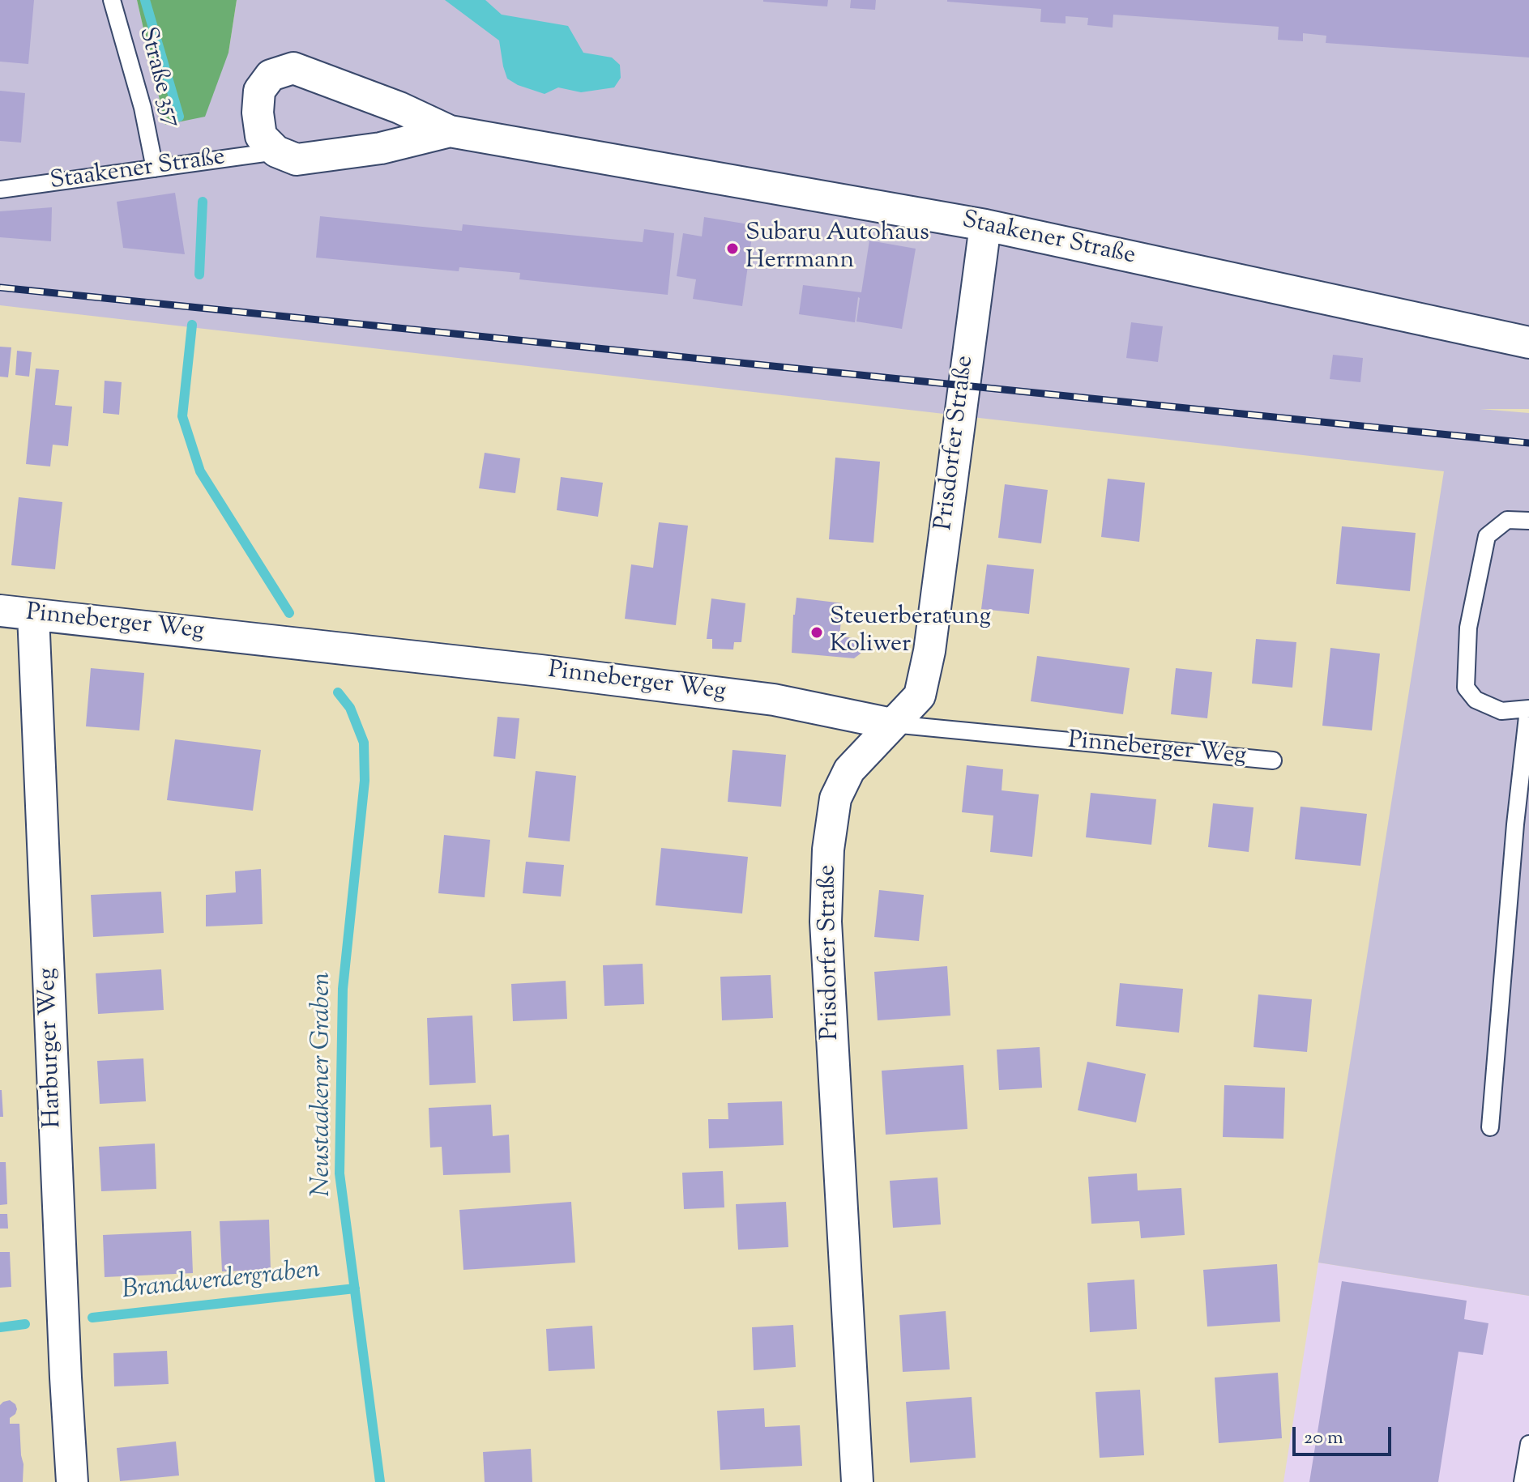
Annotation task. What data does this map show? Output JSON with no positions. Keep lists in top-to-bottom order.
{
  "streets": {
    "street": [
      "Staakener Straße",
      "Prisdorfer Straße",
      "Pinneberger Weg",
      "Harburger Weg"
    ],
    "lane": ["Straße 357"]
  },
  "crossings": [
    ["Straße 357", "Staakener Straße"],
    ["Staakener Straße", "Prisdorfer Straße"],
    ["Prisdorfer Straße", "Pinneberger Weg"],
    ["Pinneberger Weg", "Harburger Weg"]
  ],
  "water": ["Neustaakener Graben", "Brandwerdergraben"],
  "places": ["Subaru Autohaus Herrmann", "Steuerberatung Koliwer"],
  "scale_bar": "20 m"
}
